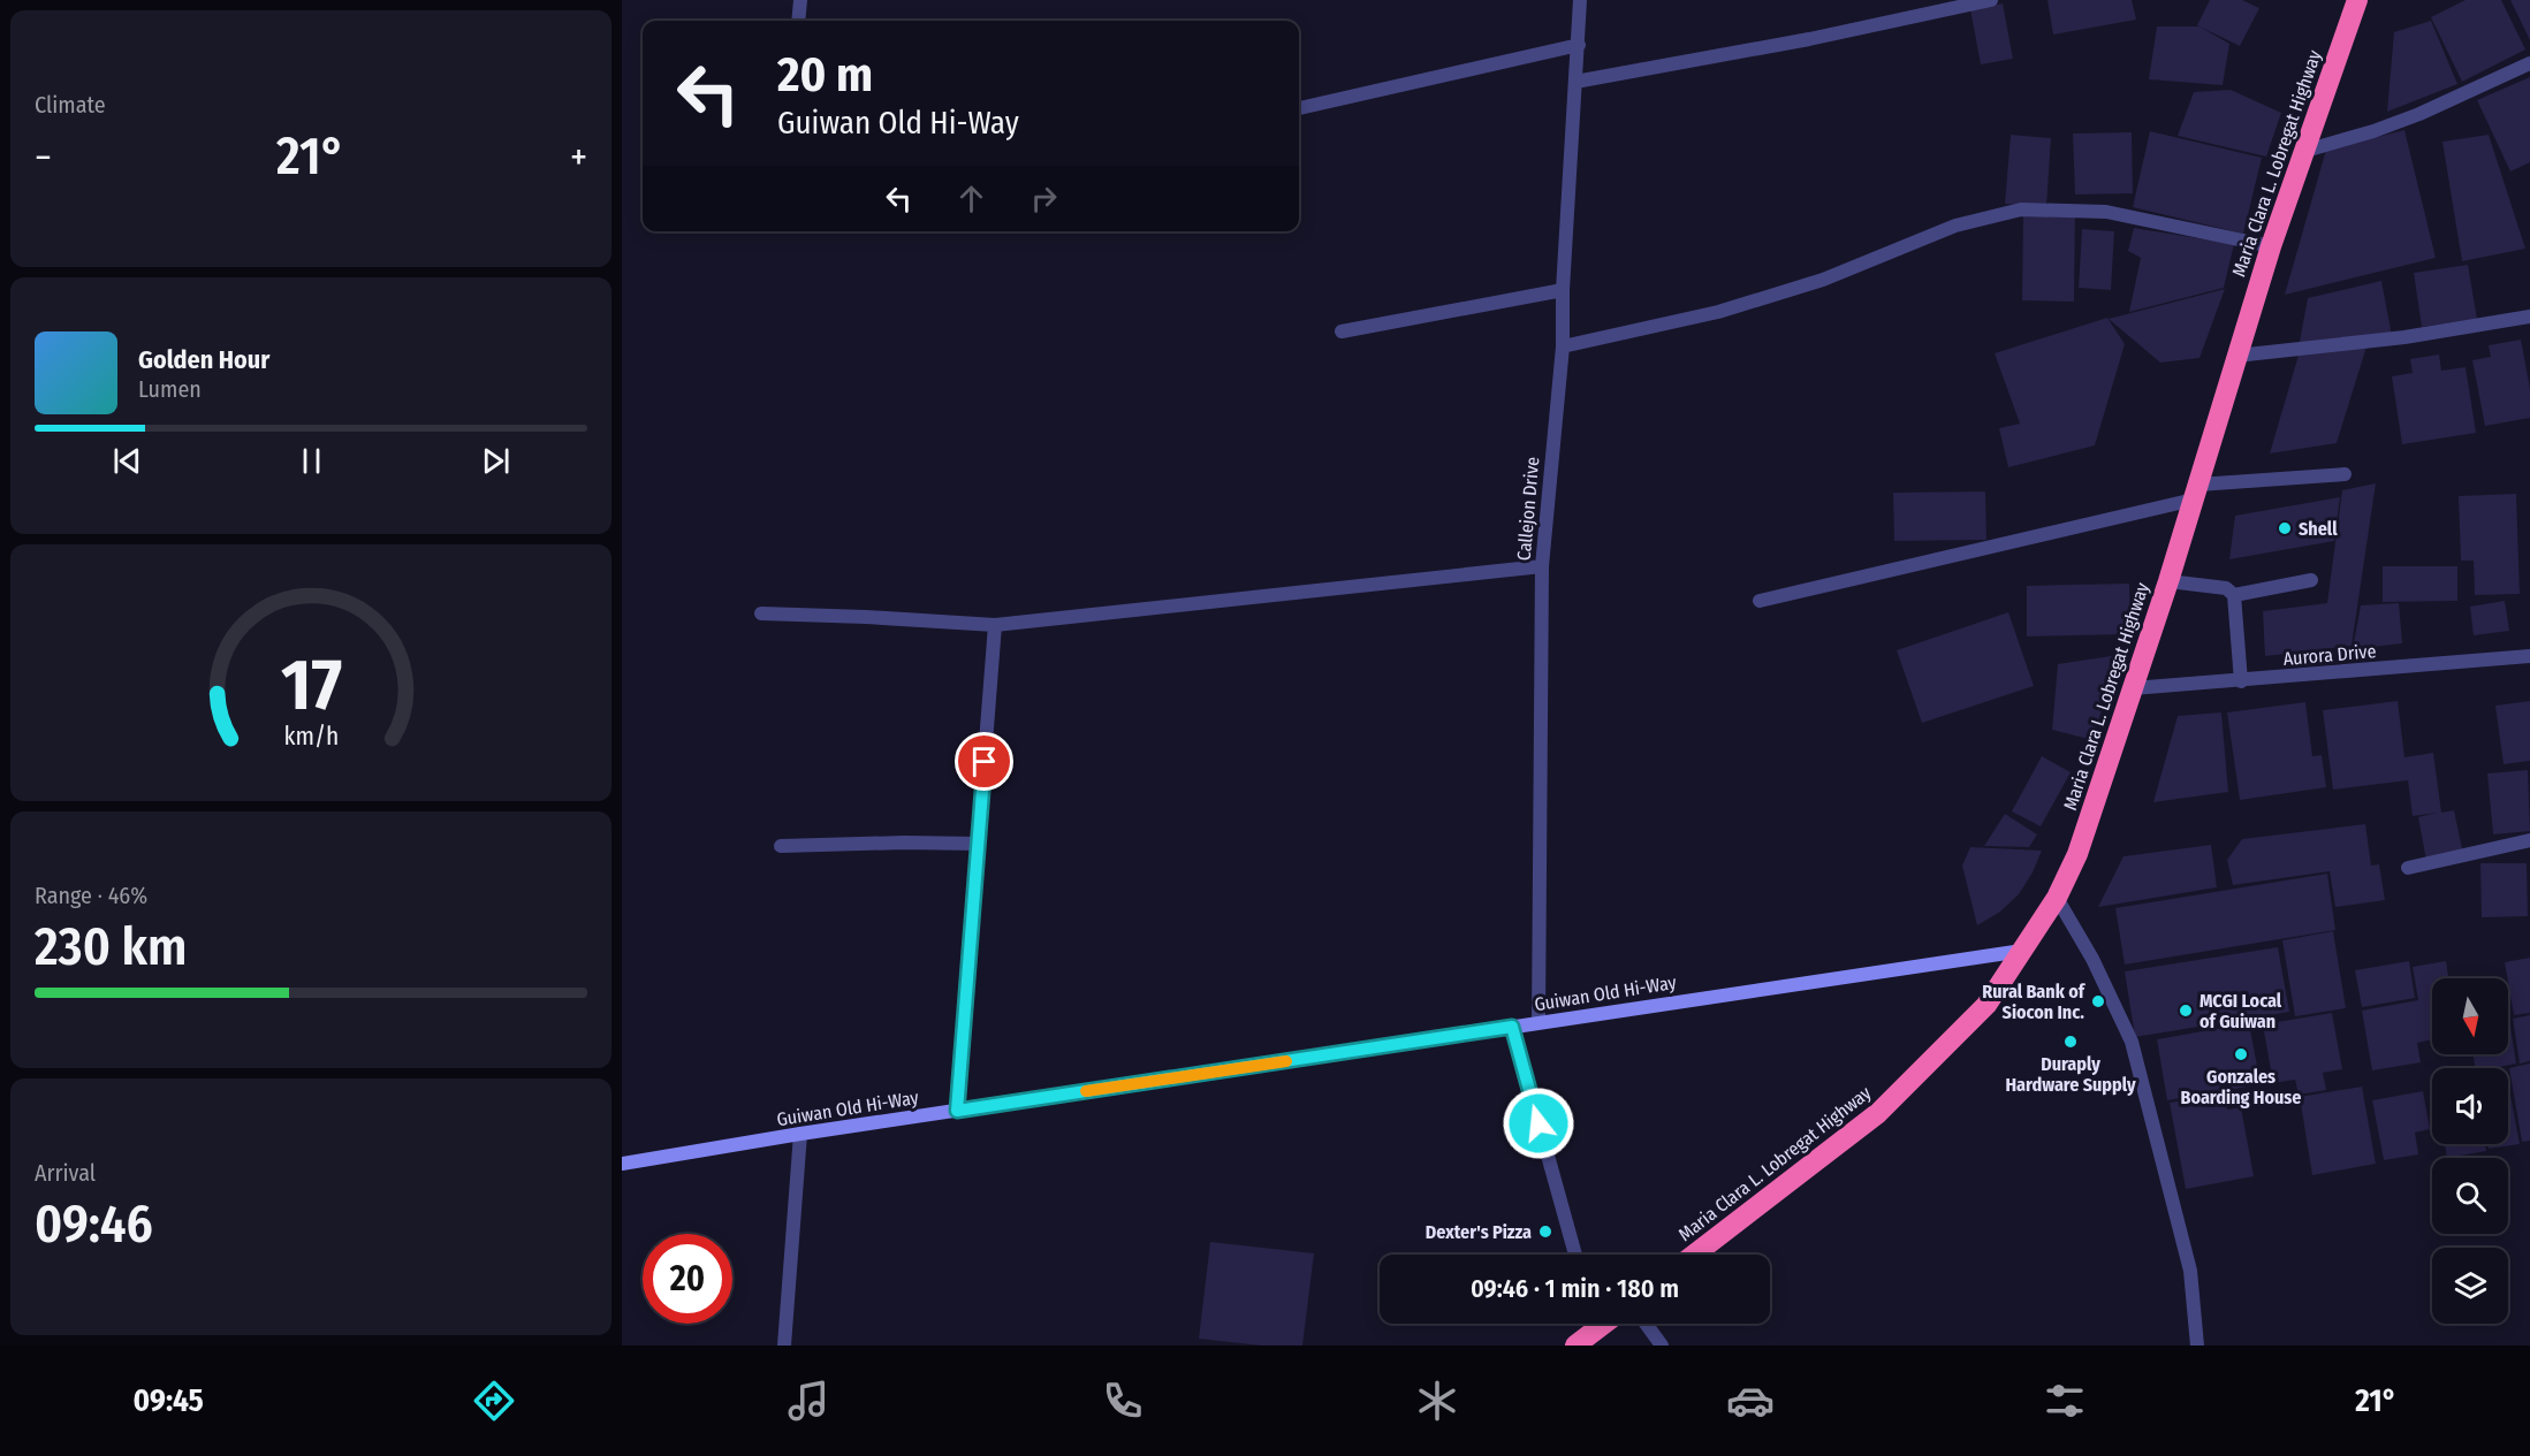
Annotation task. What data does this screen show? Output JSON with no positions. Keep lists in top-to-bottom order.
{
  "streets": {
    "highway": ["Maria Clara L. Lobregat Highway"],
    "street": ["Callejon Drive", "Aurora Drive", "Guiwan Old Hi-Way"]
  },
  "crossings": [
    ["Maria Clara L. Lobregat Highway", "Aurora Drive"],
    ["Maria Clara L. Lobregat Highway", "Guiwan Old Hi-Way"],
    ["Callejon Drive", "Guiwan Old Hi-Way"]
  ],
  "places": [
    "Shell",
    "Rural Bank of Siocon Inc.",
    "MCGI Local of Guiwan",
    "Duraply Hardware Supply",
    "Gonzales Boarding House",
    "Dexter's Pizza"
  ],
  "north": "bottom",
  "page": {
    "tile": [
      "Climate",
      ["Range · 46%", "230 km"],
      ["Arrival", "09:46"]
    ],
    "turn": ["20 m", "Guiwan Old Hi-Way"],
    "heat": ["−", "21°", "+"],
    "song": ["Golden Hour", "Lumen"],
    "limit": "20",
    "trip": "09:46 · 1 min · 180 m",
    "tabs": ["09:45", "21°"],
    "gauge": ["17", "km/h"]
  }
}
